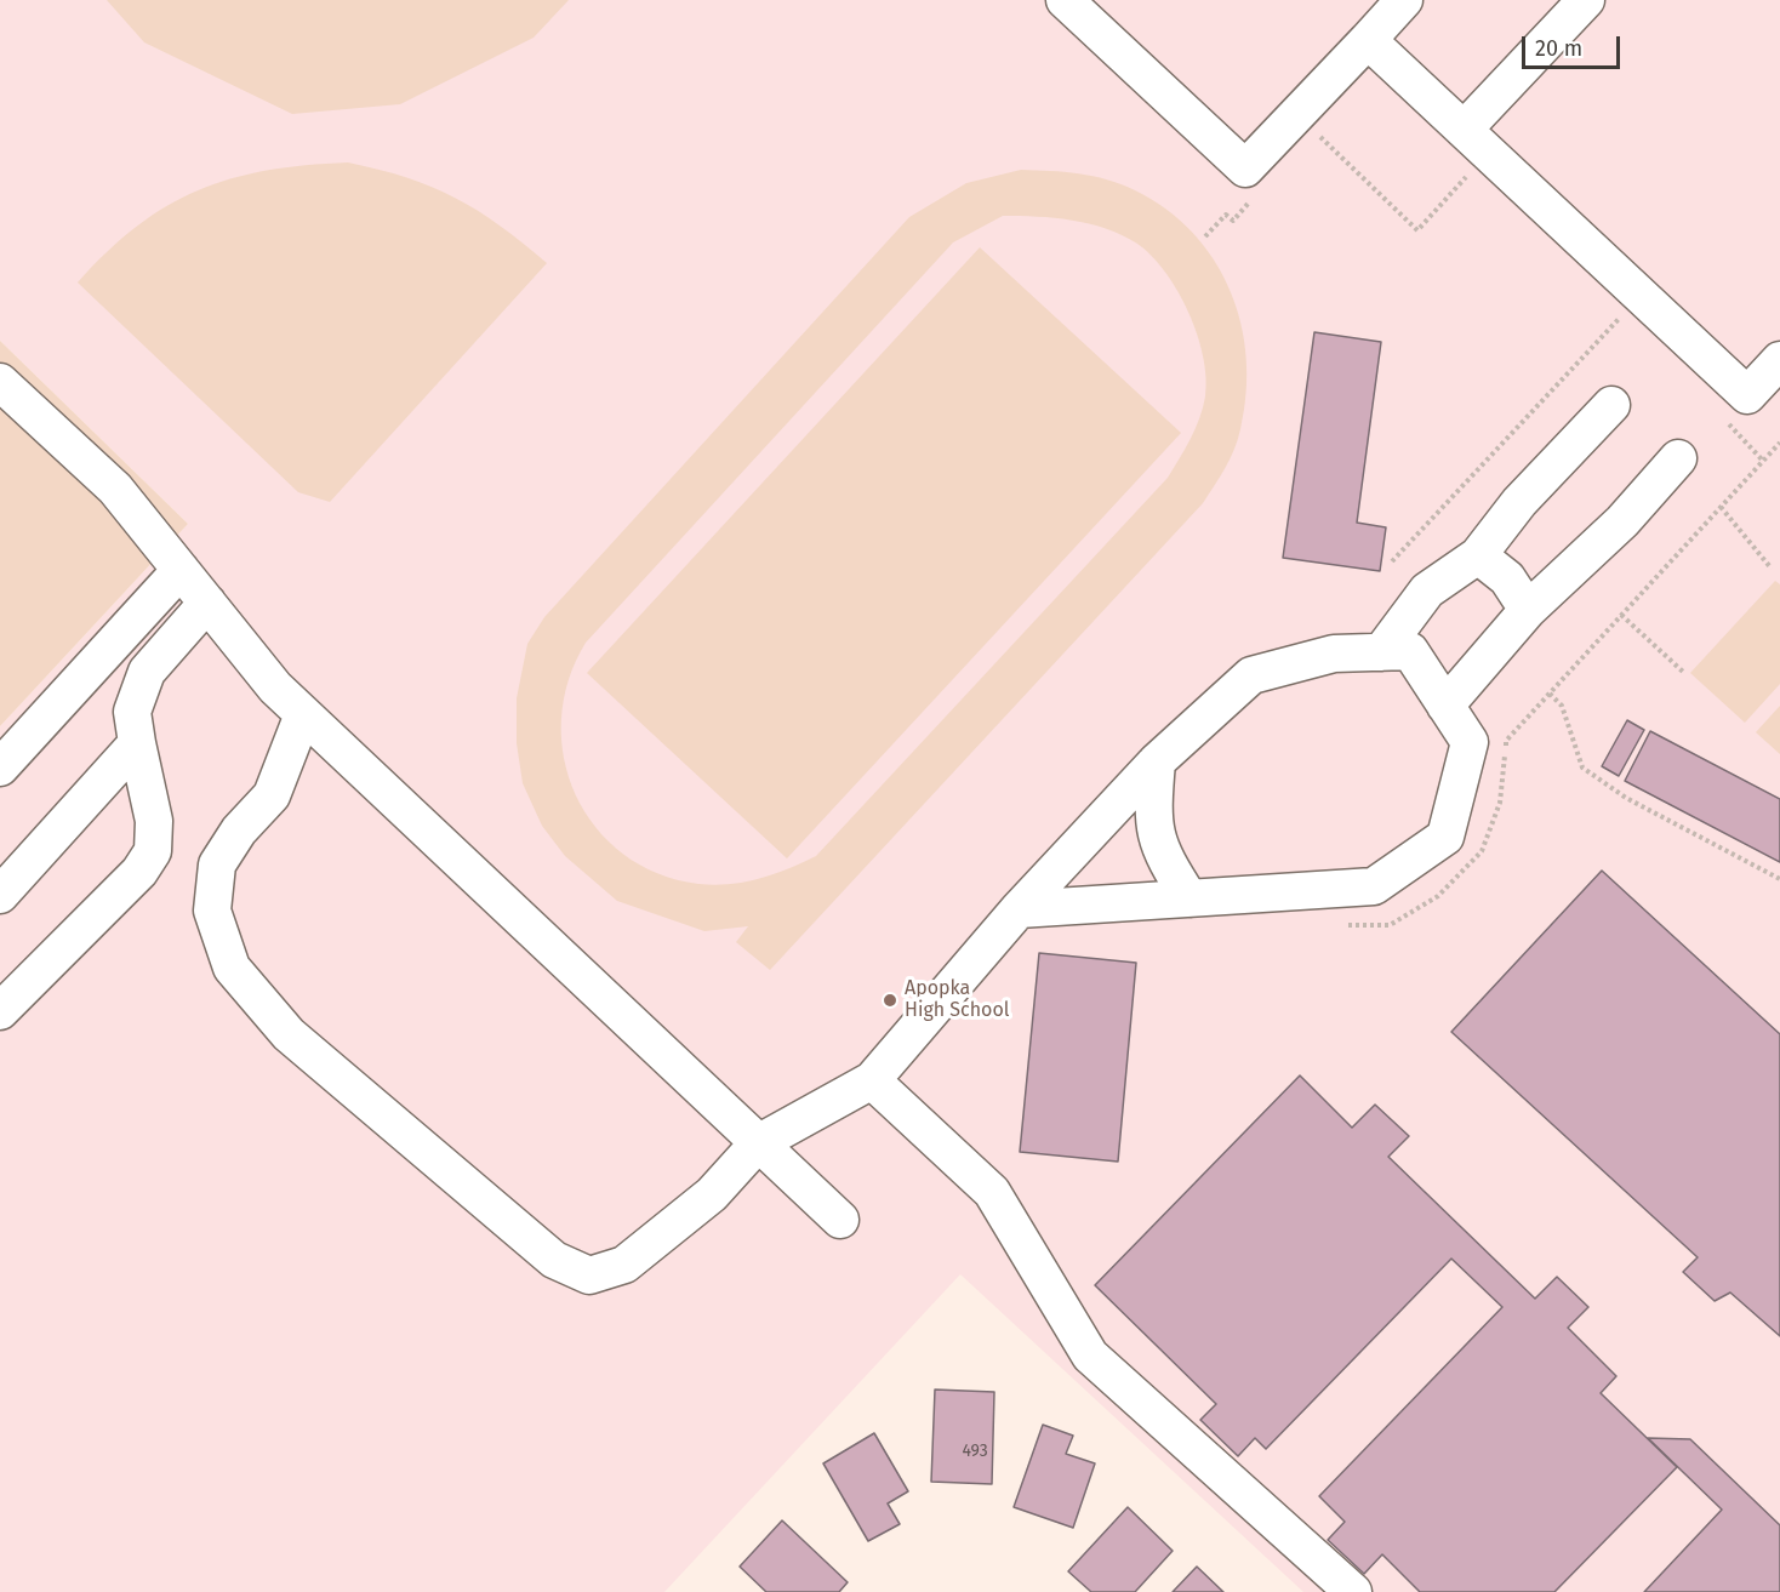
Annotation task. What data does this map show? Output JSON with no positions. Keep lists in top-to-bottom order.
{
  "places": ["Apopka High School"],
  "house_numbers": ["493"],
  "scale_bar": "20 m"
}
